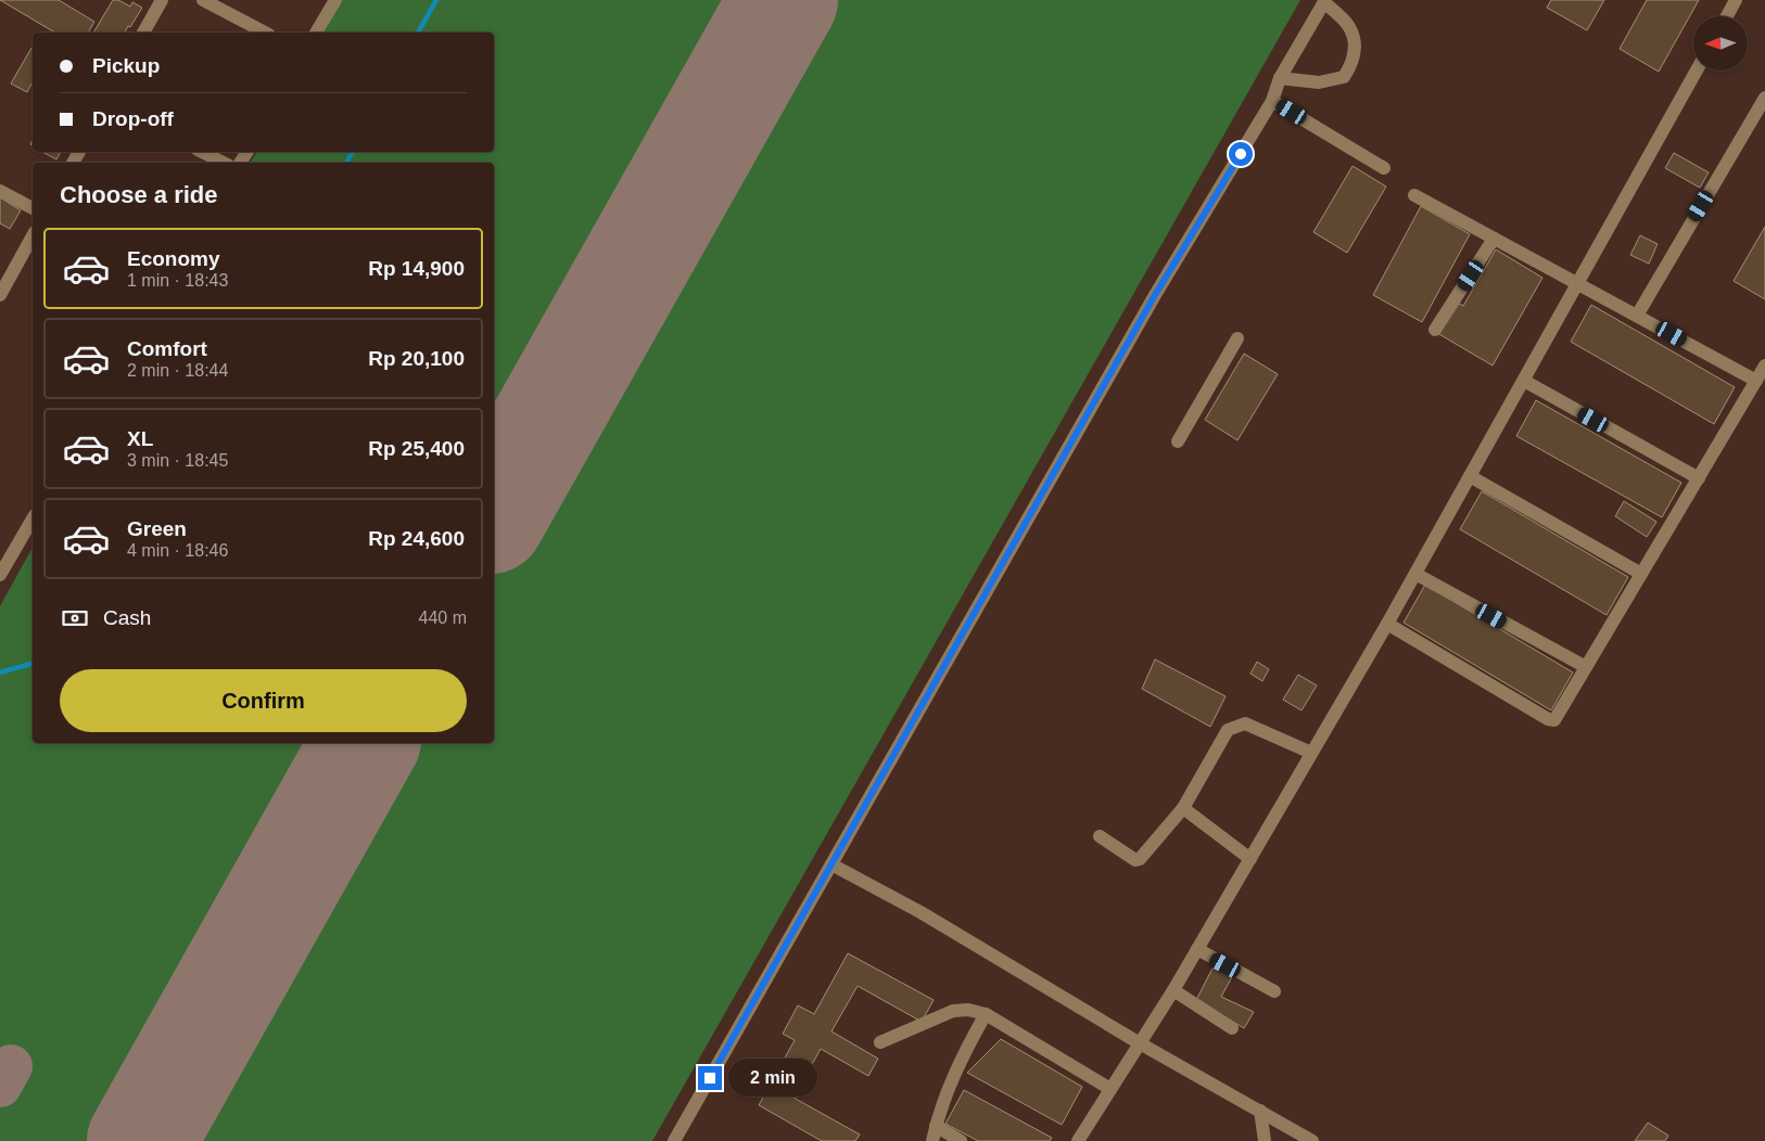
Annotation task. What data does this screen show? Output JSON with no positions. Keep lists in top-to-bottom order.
{
  "north": "left",
  "page": {
    "banner": ["Pickup", "Drop-off"],
    "heading": "Choose a ride",
    "list": [
      {
        "name": "Economy",
        "note": "1 min · 18:43",
        "value": "Rp 14,900"
      },
      {
        "name": "Comfort",
        "note": "2 min · 18:44",
        "value": "Rp 20,100"
      },
      {
        "name": "XL",
        "note": "3 min · 18:45",
        "value": "Rp 25,400"
      },
      {
        "name": "Green",
        "note": "4 min · 18:46",
        "value": "Rp 24,600"
      }
    ],
    "pay": ["Cash", "440 m"],
    "buttons": "Confirm",
    "bubble": "2 min"
  }
}
